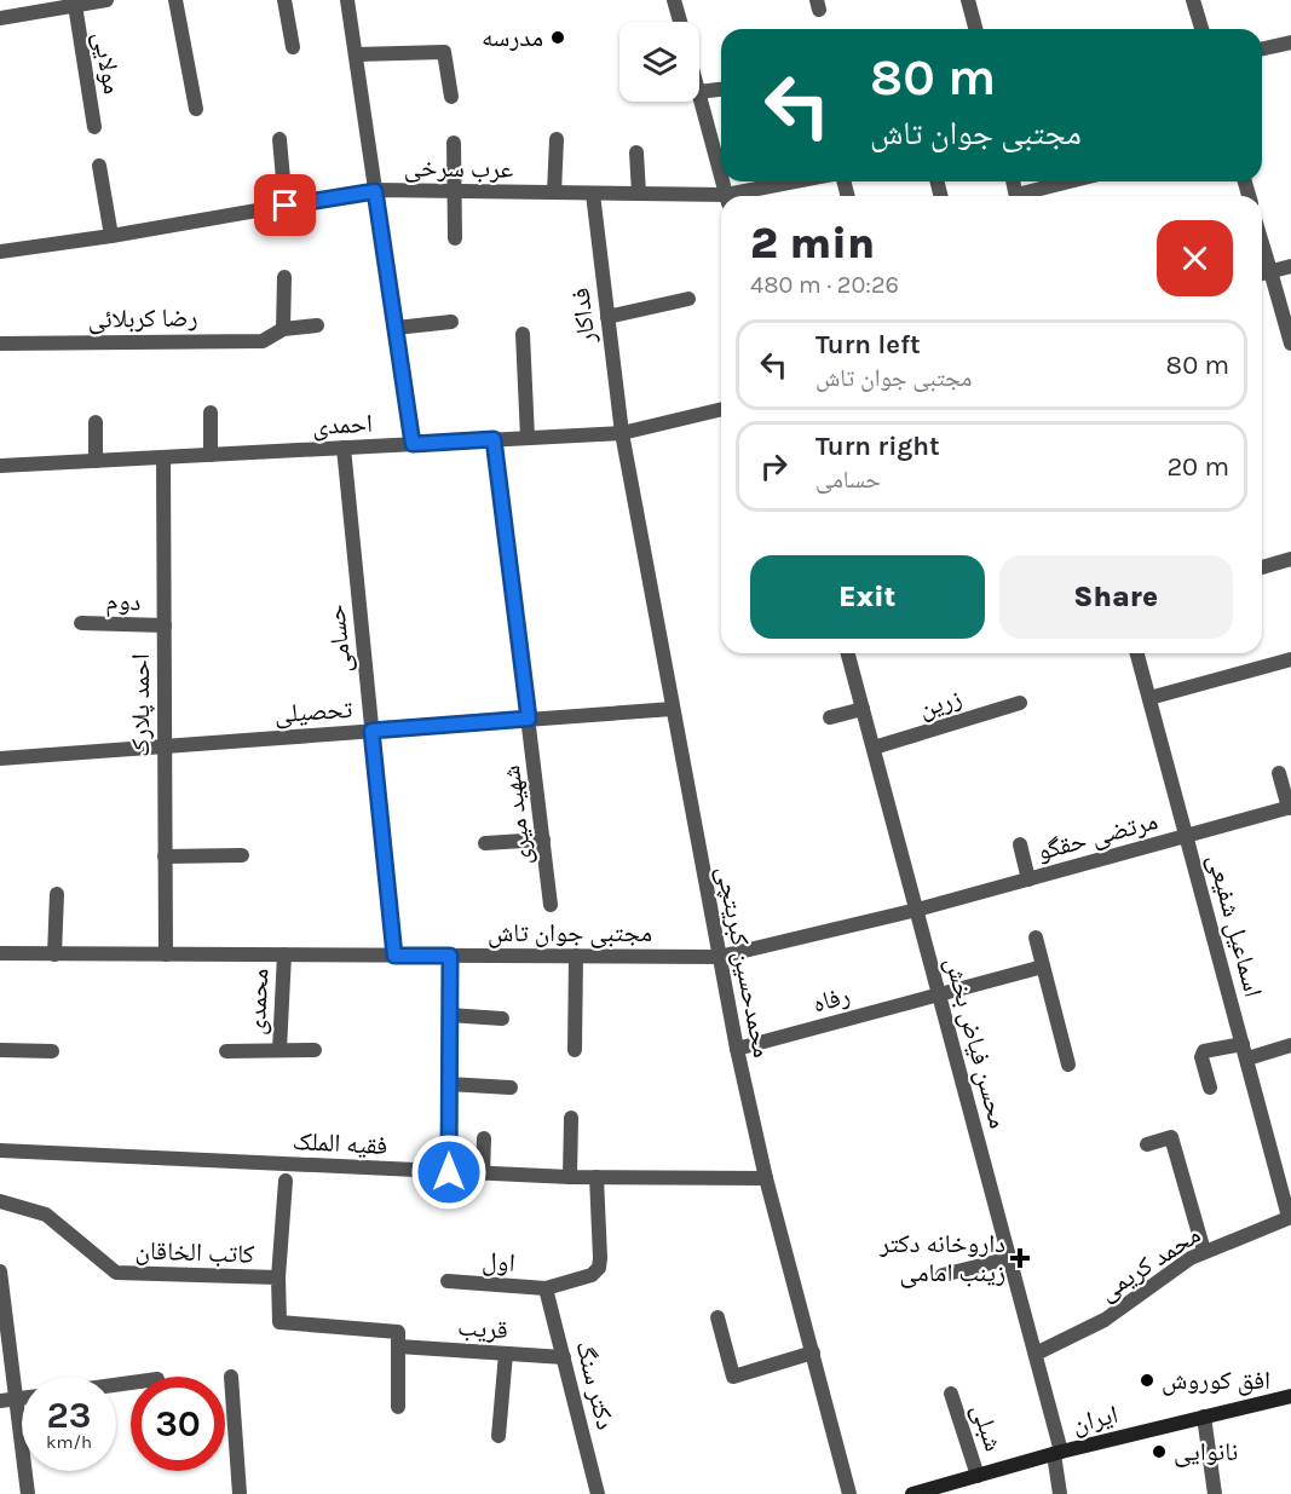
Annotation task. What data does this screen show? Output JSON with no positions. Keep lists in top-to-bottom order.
{
  "streets": {
    "main road": ["ایران"],
    "street": [
      "مولایی",
      "عرب سرخی",
      "فداکار",
      "رضا کربلائی",
      "احمدی",
      "دوم",
      "حسامی",
      "زرین",
      "احمد پلارک",
      "تحصیلی",
      "شهید میری",
      "مرتضی حقگو",
      "اسماعیل شفیعی",
      "مجتبی جوان تاش",
      "محمدحسین کبریتچی",
      "رفاه",
      "محمدی",
      "محسن فیاض بخش",
      "فقیه الملک",
      "کاتب الخاقان",
      "اول",
      "محمد کریمی",
      "قریب",
      "دکتر سنگ",
      "شبلی"
    ]
  },
  "crossings": [
    ["عرب سرخی", "فداکار"],
    ["فداکار", "احمدی"],
    ["فداکار", "محمدحسین کبریتچی"],
    ["احمدی", "حسامی"],
    ["احمدی", "احمد پلارک"],
    ["احمدی", "شهید میری"],
    ["احمدی", "محمدحسین کبریتچی"],
    ["دوم", "احمد پلارک"],
    ["حسامی", "تحصیلی"],
    ["حسامی", "مجتبی جوان تاش"],
    ["زرین", "محسن فیاض بخش"],
    ["احمد پلارک", "تحصیلی"],
    ["احمد پلارک", "مجتبی جوان تاش"],
    ["تحصیلی", "شهید میری"],
    ["تحصیلی", "محمدحسین کبریتچی"],
    ["مرتضی حقگو", "اسماعیل شفیعی"],
    ["مرتضی حقگو", "مجتبی جوان تاش"],
    ["مرتضی حقگو", "محسن فیاض بخش"],
    ["اسماعیل شفیعی", "محمد کریمی"],
    ["مجتبی جوان تاش", "محمدحسین کبریتچی"],
    ["مجتبی جوان تاش", "محمدی"],
    ["مجتبی جوان تاش", "محسن فیاض بخش"],
    ["محمدحسین کبریتچی", "رفاه"],
    ["محمدحسین کبریتچی", "فقیه الملک"],
    ["رفاه", "محسن فیاض بخش"],
    ["محسن فیاض بخش", "محمد کریمی"],
    ["محسن فیاض بخش", "ایران"],
    ["کاتب الخاقان", "قریب"],
    ["اول", "دکتر سنگ"],
    ["قریب", "دکتر سنگ"],
    ["ایران", "شبلی"]
  ],
  "places": {
    "other": ["مدرسه", "افق کوروش", "نانوایی"],
    "health": ["داروخانه دکتر زینب امامی"]
  },
  "page": {
    "turn": ["80 m", "مجتبی جوان تاش"],
    "heading": ["2 min", "480 m · 20:26"],
    "list": [
      {
        "name": "Turn left",
        "note": "مجتبی جوان تاش",
        "value": "80 m"
      },
      {
        "name": "Turn right",
        "note": "حسامی",
        "value": "20 m"
      }
    ],
    "buttons": ["Exit", "Share"],
    "speed": "23 km/h",
    "limit": "30"
  }
}
